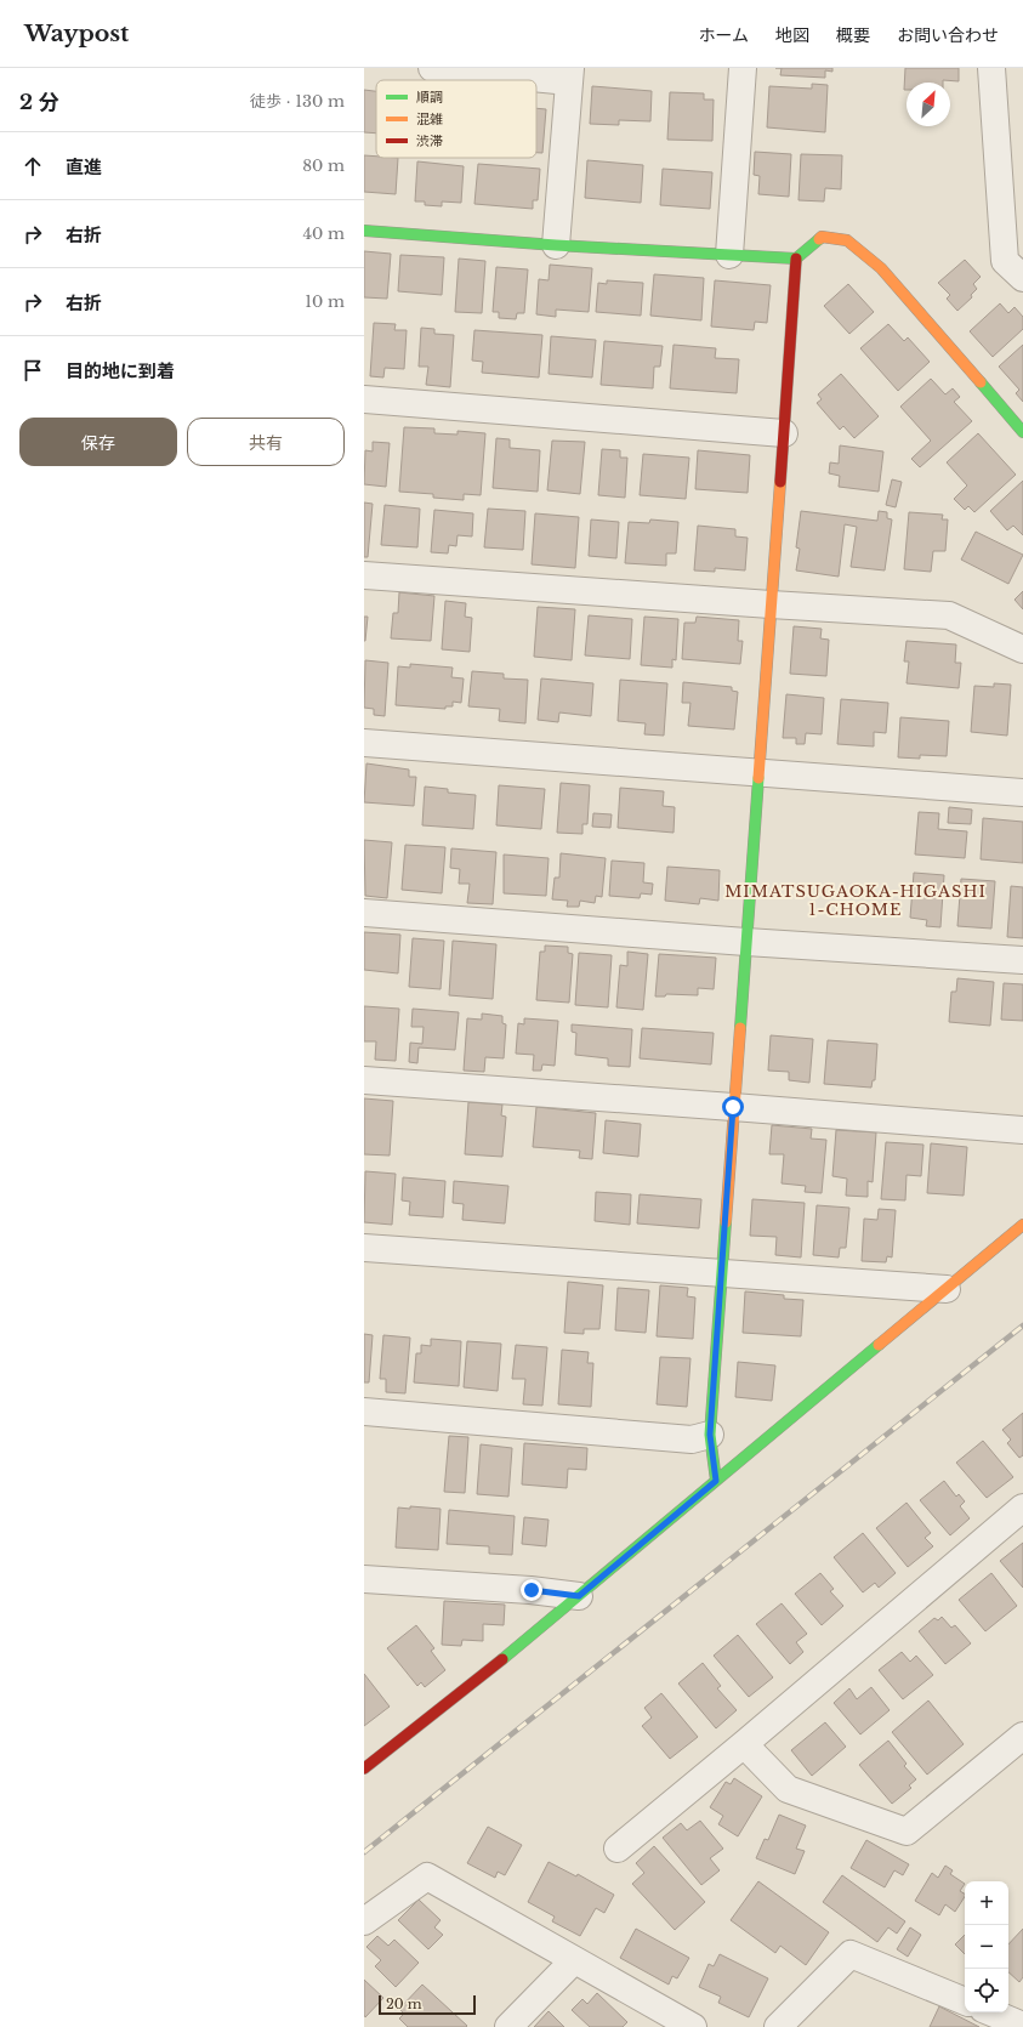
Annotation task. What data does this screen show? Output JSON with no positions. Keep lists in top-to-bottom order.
{
  "districts": ["MIMATSUGAOKA-HIGASHI 1-CHOME"],
  "legend": ["順調", "混雑", "渋滞"],
  "scale_bar": "20 m",
  "north": "top right",
  "page": {
    "header": "Waypost",
    "nav": [
      "ホーム",
      "地図",
      "概要",
      "お問い合わせ"
    ],
    "heading": ["2 分", "徒歩 · 130 m"],
    "list": [
      ["直進", "80 m"],
      ["右折", "40 m"],
      ["右折", "10 m"],
      "目的地に到着"
    ],
    "buttons": ["保存", "共有"],
    "map_buttons": ["+", "−"],
    "scale": "20 m"
  }
}
